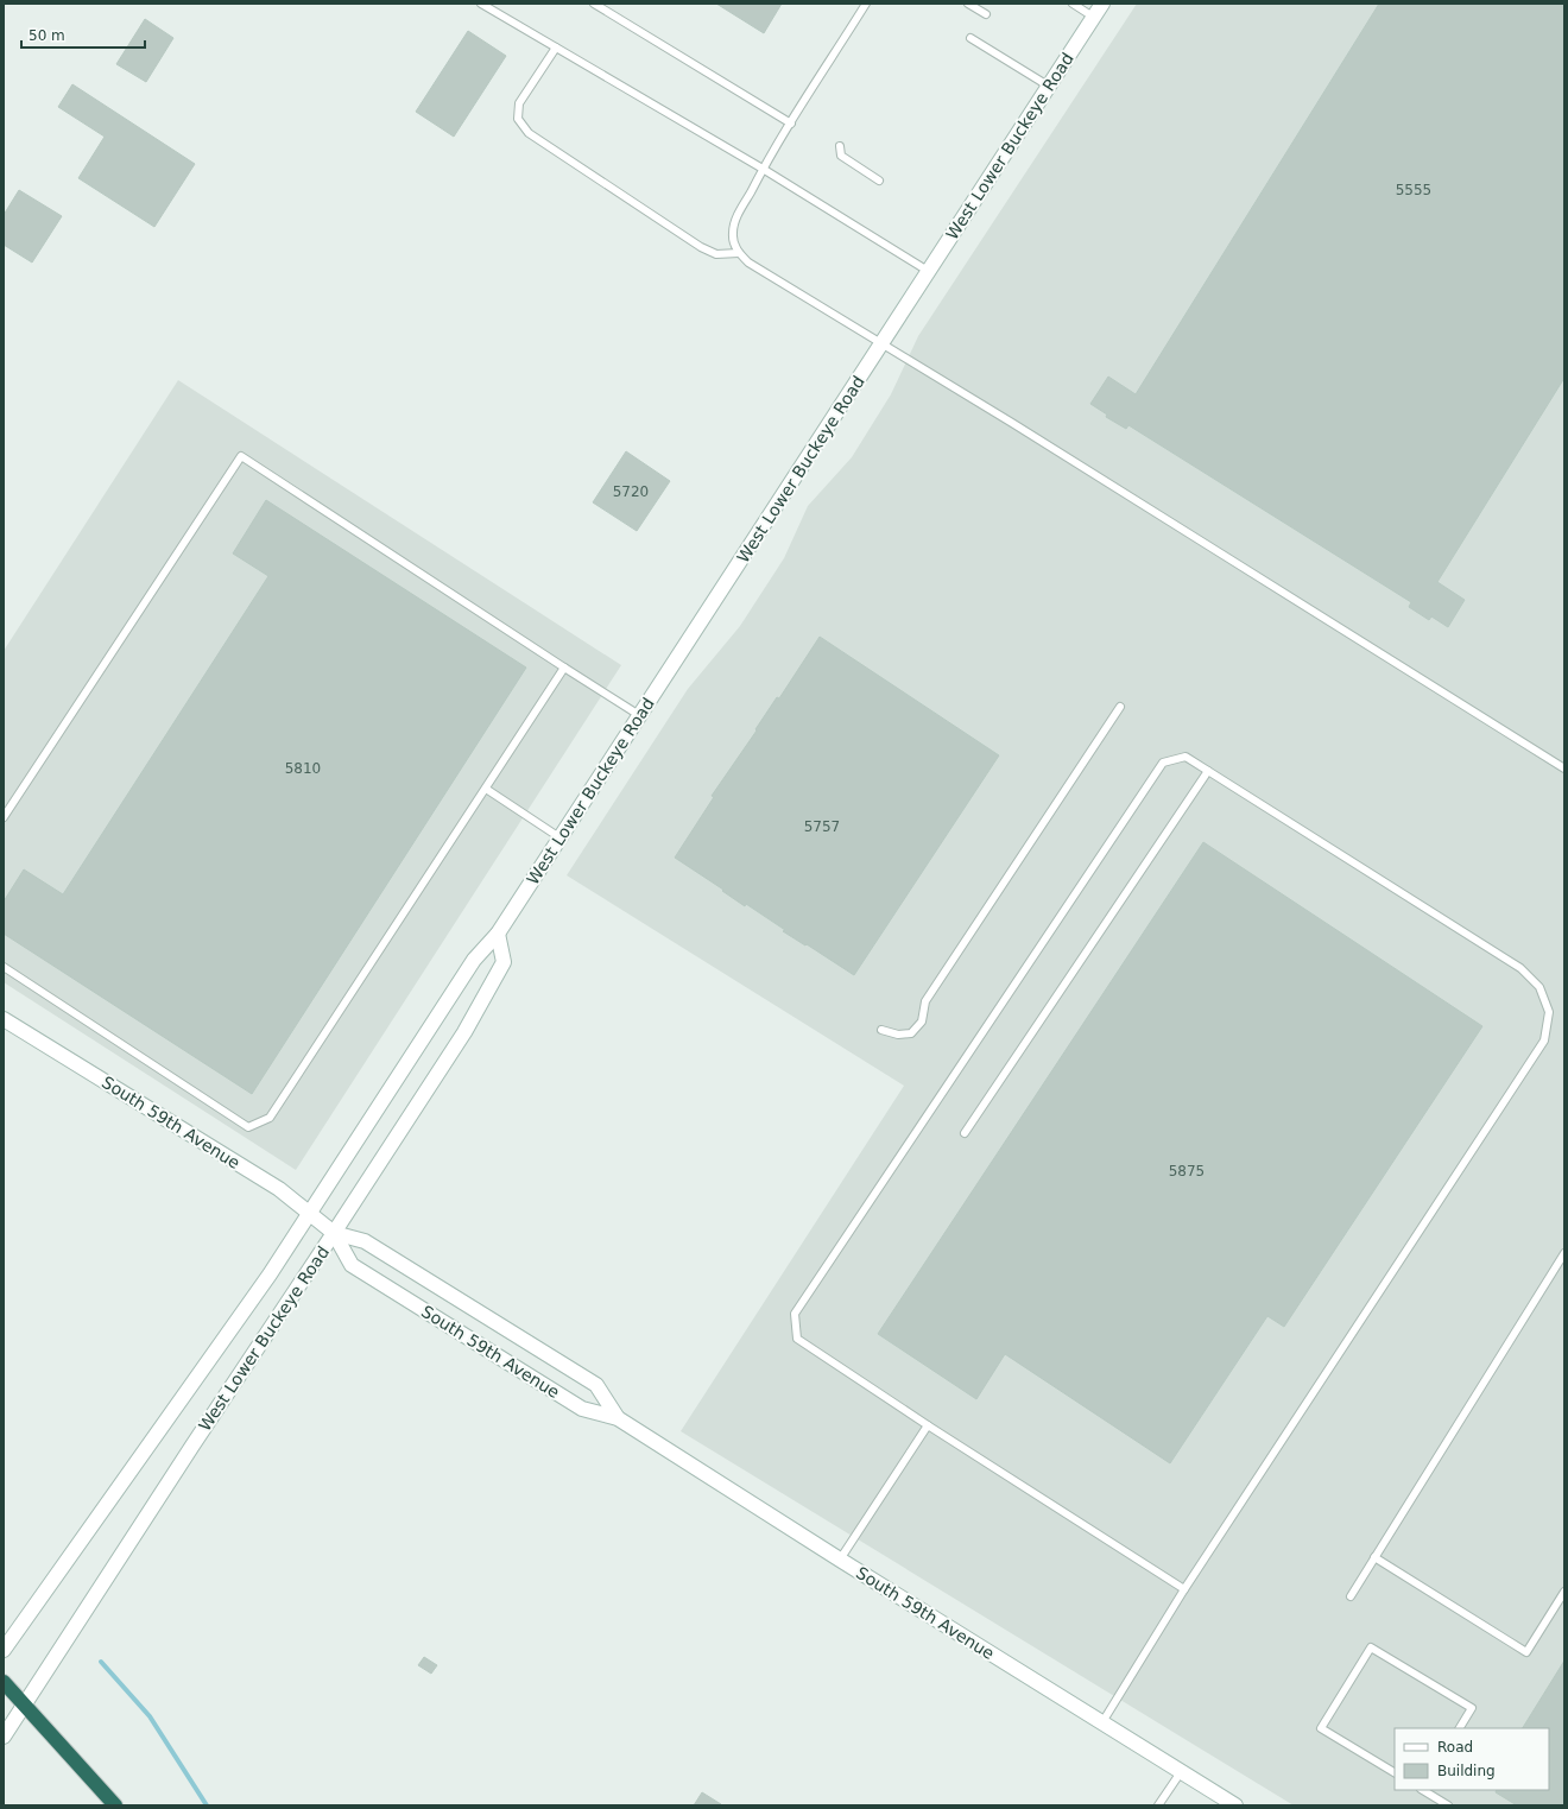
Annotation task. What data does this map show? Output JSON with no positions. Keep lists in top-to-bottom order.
{
  "streets": {
    "main road": ["West Lower Buckeye Road", "South 59th Avenue"]
  },
  "crossings": [
    ["West Lower Buckeye Road", "South 59th Avenue"]
  ],
  "house_numbers": [
    "5555",
    "5720",
    "5810",
    "5757",
    "5875"
  ],
  "legend": ["Road", "Building"],
  "scale_bar": "50 m"
}
